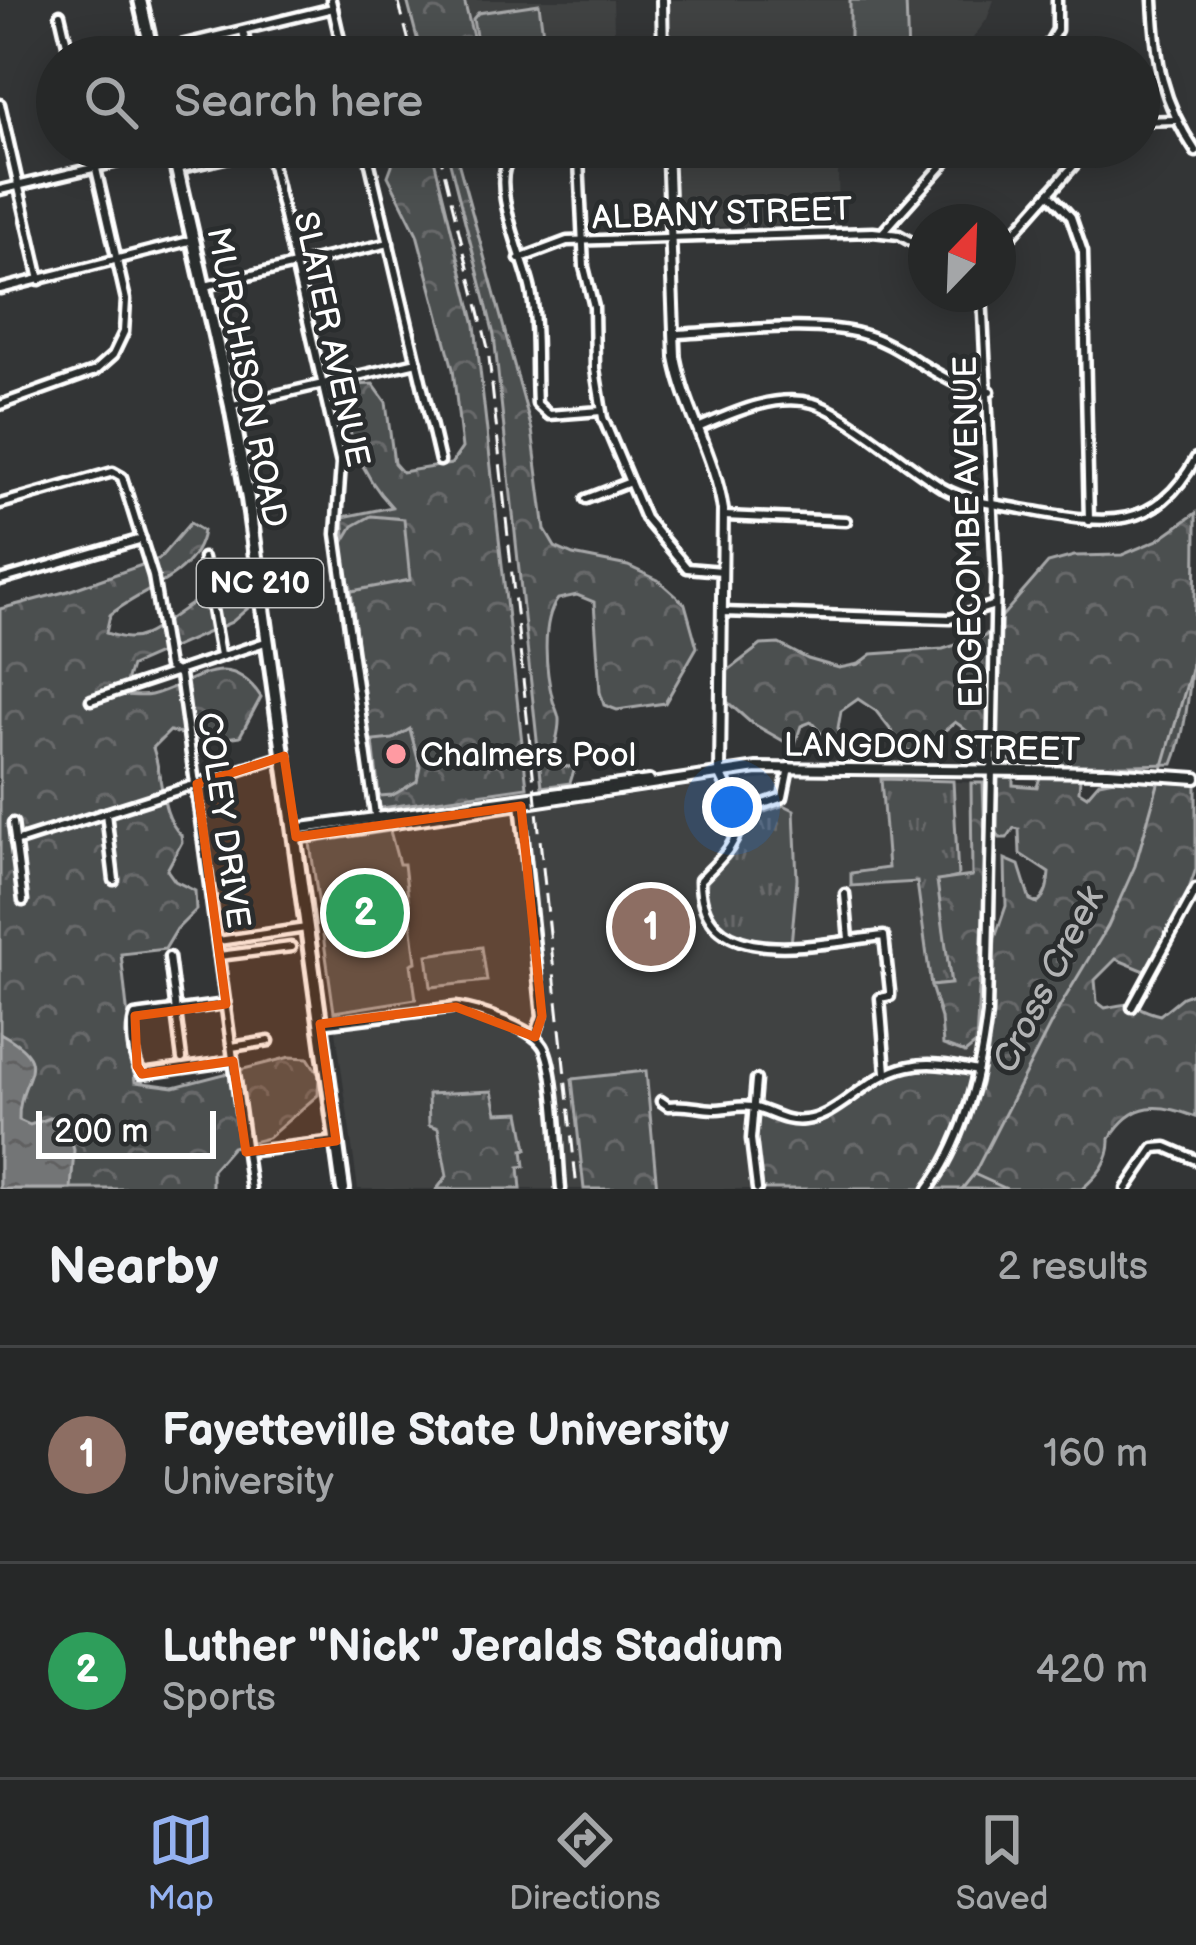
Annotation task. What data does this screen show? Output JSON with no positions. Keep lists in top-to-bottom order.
{
  "streets": {
    "main road": ["MURCHISON ROAD", "NC 210"],
    "street": [
      "ALBANY STREET",
      "SLATER AVENUE",
      "EDGECOMBE AVENUE",
      "LANGDON STREET",
      "COLEY DRIVE"
    ]
  },
  "crossings": [
    ["SLATER AVENUE", "LANGDON STREET"],
    ["MURCHISON ROAD", "LANGDON STREET"],
    ["EDGECOMBE AVENUE", "LANGDON STREET"]
  ],
  "water": ["Cross Creek"],
  "places": ["Chalmers Pool"],
  "scale_bar": "200 m",
  "north": "top right",
  "page": {
    "search": "Search here",
    "pins": ["2", "1"],
    "scale": "200 m",
    "heading": ["Nearby", "2 results"],
    "list": [
      {
        "mark": "1",
        "name": "Fayetteville State University",
        "note": "University",
        "value": "160 m"
      },
      {
        "mark": "2",
        "name": "Luther \"Nick\" Jeralds Stadium",
        "note": "Sports",
        "value": "420 m"
      }
    ],
    "nav": ["Map", "Directions", "Saved"]
  }
}
